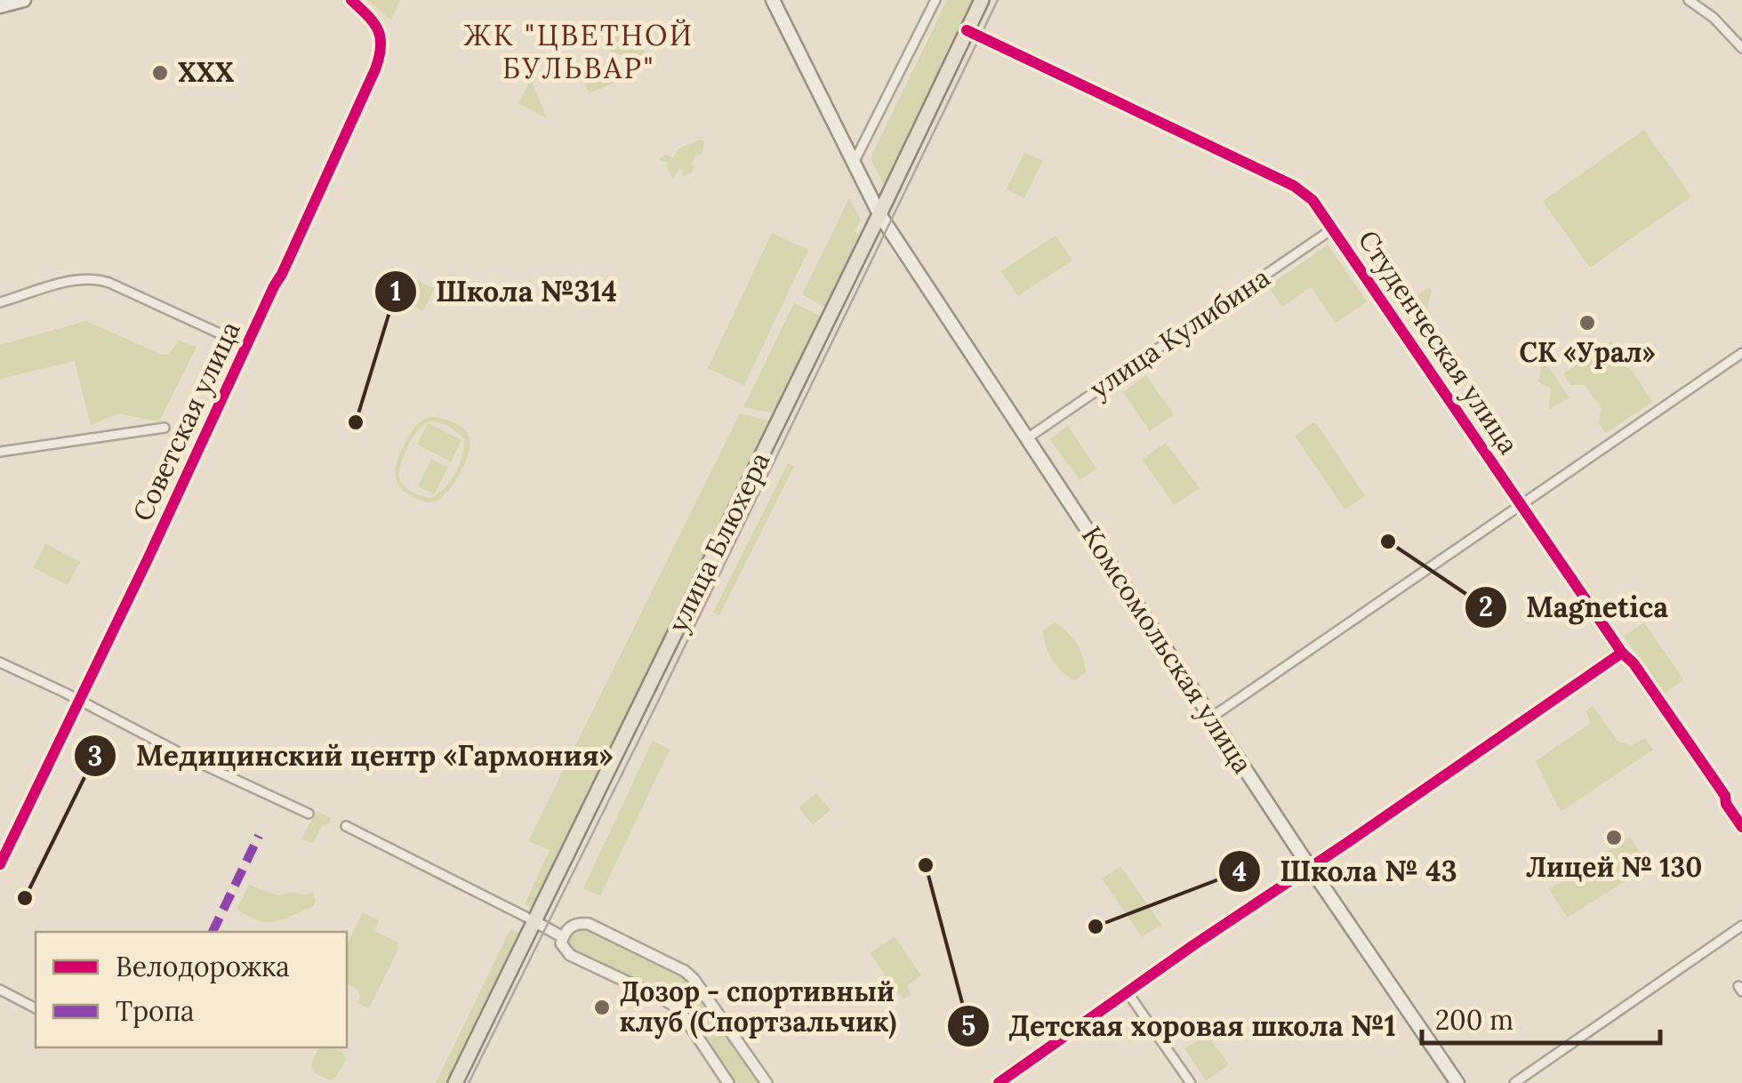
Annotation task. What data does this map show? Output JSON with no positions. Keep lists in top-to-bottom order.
{
  "streets": {
    "main road": ["улица Блюхера", "Комсомольская улица"],
    "street": ["улица Кулибина", "Студенческая улица", "Советская улица"]
  },
  "crossings": [
    ["улица Кулибина", "Студенческая улица"],
    ["улица Кулибина", "Комсомольская улица"],
    ["Студенческая улица", "улица Блюхера"],
    ["улица Блюхера", "Комсомольская улица"]
  ],
  "districts": ["ЖК \"ЦВЕТНОЙ БУЛЬВАР\""],
  "places": [
    "XXX",
    "СК «Урал»",
    "Школа №314",
    "Magnetica",
    "Лицей № 130",
    "Детская хоровая школа №1",
    "Медицинский центр «Гармония»",
    "Школа № 43",
    "Дозор - спортивный клуб (Спортзальчик)"
  ],
  "legend": ["Велодорожка", "Тропа"],
  "scale_bar": "200 m"
}
